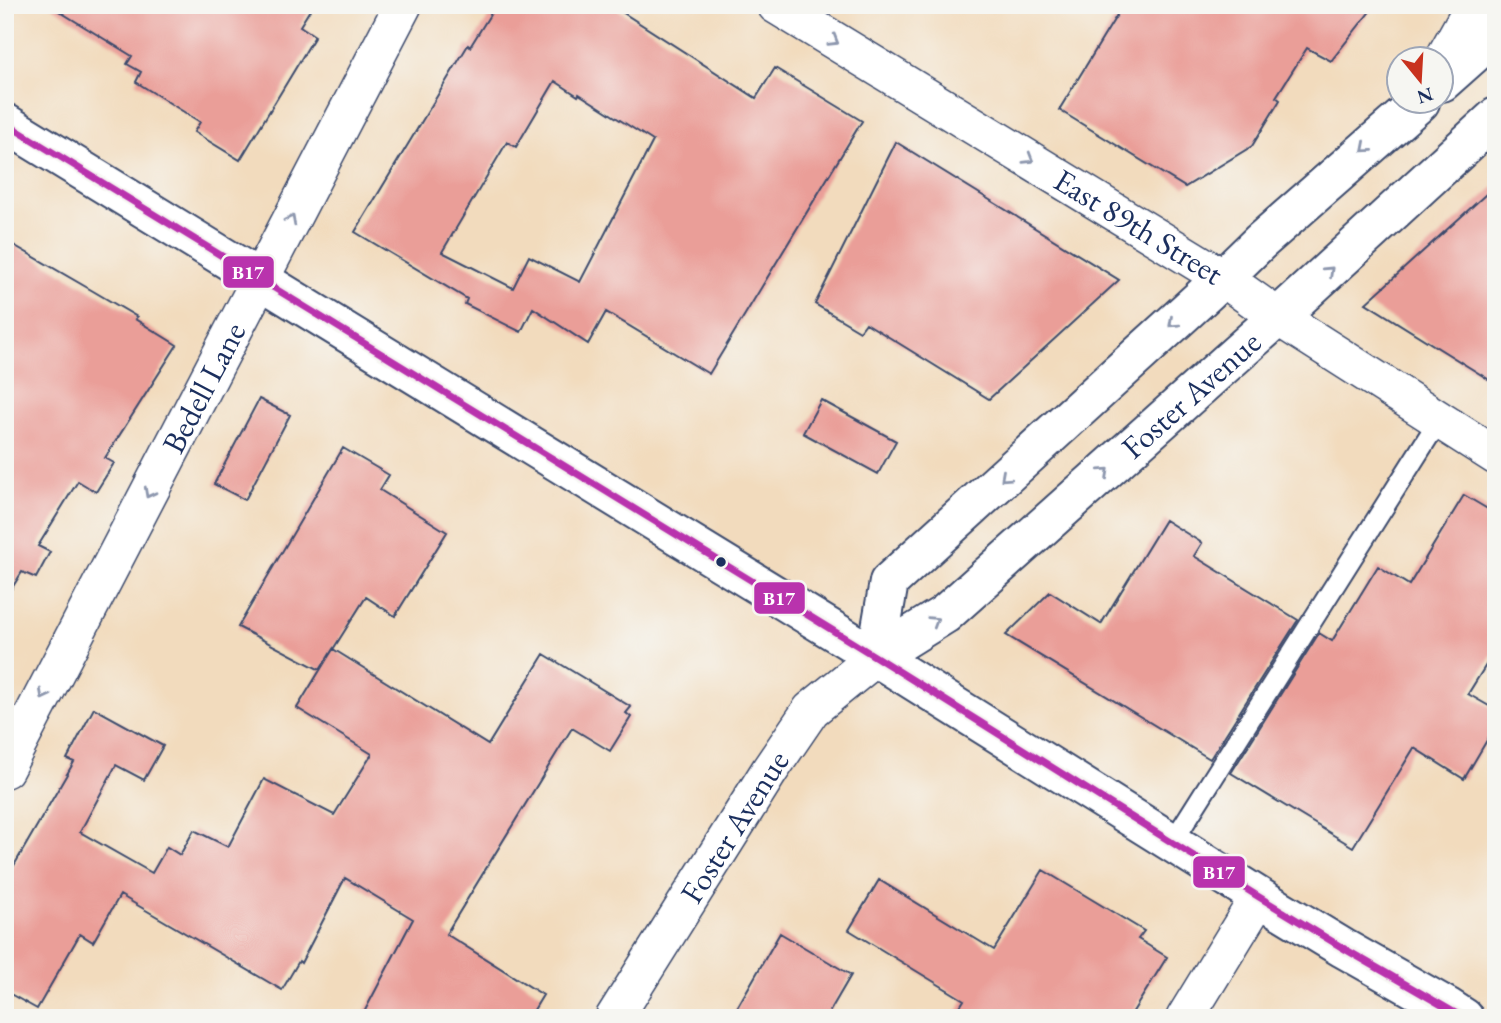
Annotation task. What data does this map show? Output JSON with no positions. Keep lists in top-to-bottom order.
{
  "streets": {
    "main road": ["Foster Avenue"],
    "street": ["East 89th Street", "Bedell Lane"]
  },
  "crossings": [
    ["East 89th Street", "Foster Avenue"]
  ],
  "one_way": ["East 89th Street"],
  "lines": ["transit line B17"],
  "north": "bottom"
}
